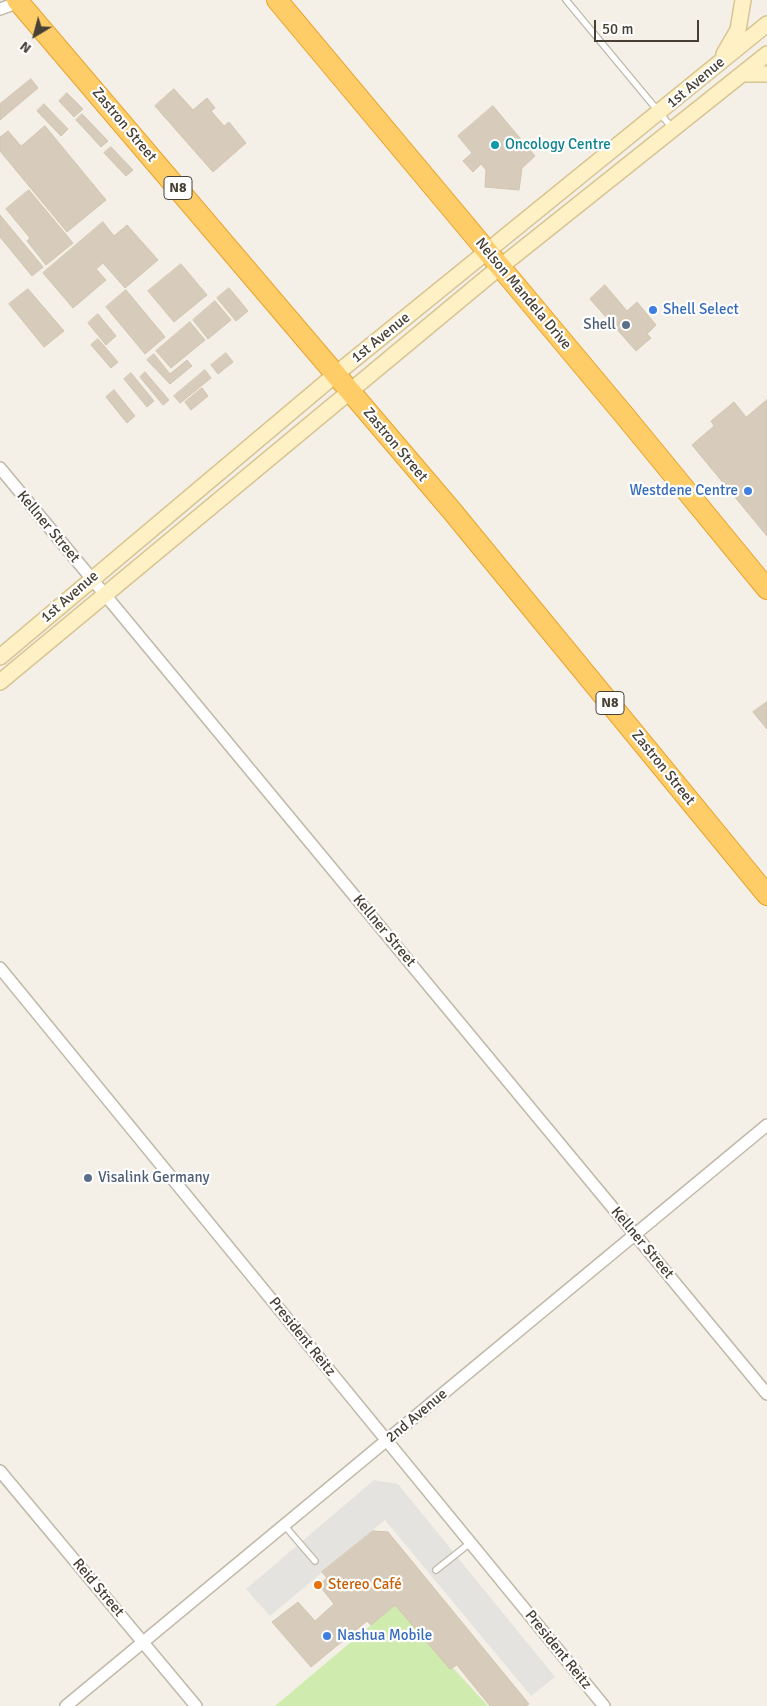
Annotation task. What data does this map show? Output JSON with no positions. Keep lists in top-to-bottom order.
{
  "streets": {
    "highway": ["Zastron Street", "N8", "Nelson Mandela Drive"],
    "street": [
      "1st Avenue",
      "Kellner Street",
      "President Reitz",
      "2nd Avenue",
      "Reid Street"
    ]
  },
  "crossings": [
    ["1st Avenue", "Zastron Street"],
    ["1st Avenue", "Nelson Mandela Drive"],
    ["1st Avenue", "Kellner Street"],
    ["Kellner Street", "2nd Avenue"],
    ["President Reitz", "2nd Avenue"],
    ["2nd Avenue", "Reid Street"]
  ],
  "places": [
    "Oncology Centre",
    "Shell Select",
    "Shell",
    "Westdene Centre",
    "Visalink Germany",
    "Stereo Café",
    "Nashua Mobile"
  ],
  "scale_bar": "50 m",
  "north": "bottom left"
}
